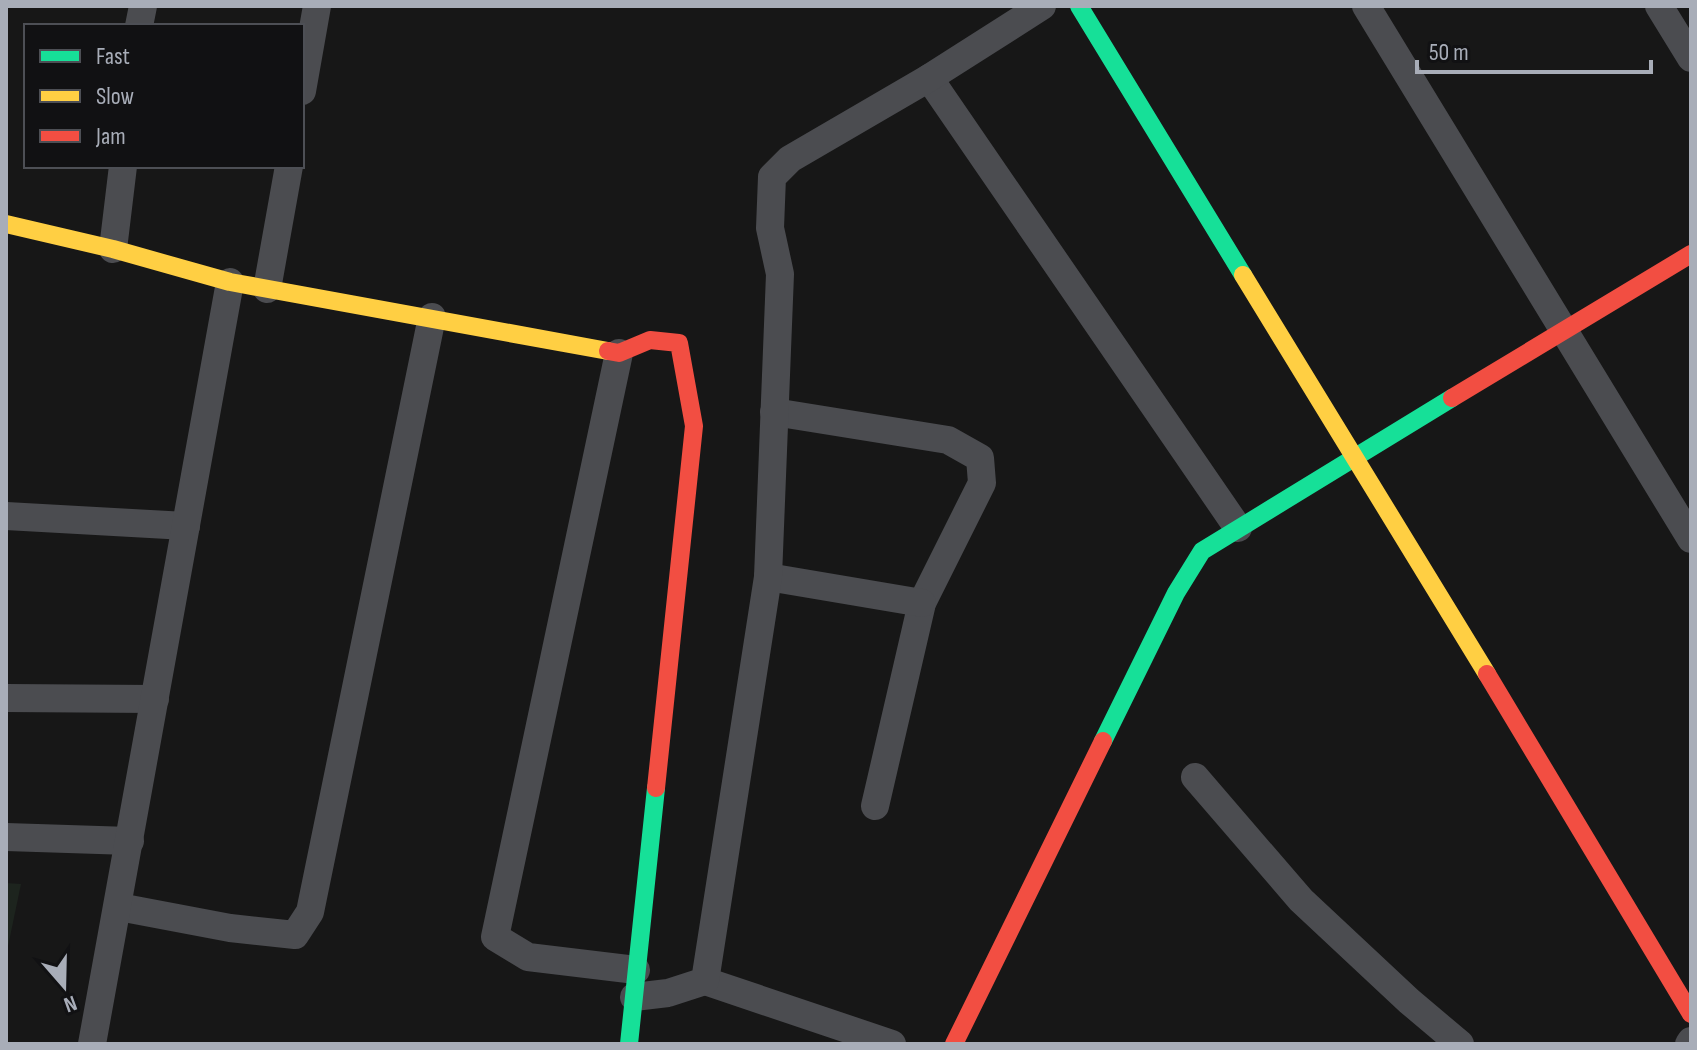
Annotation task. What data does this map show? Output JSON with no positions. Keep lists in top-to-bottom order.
{
  "legend": ["Fast", "Slow", "Jam"],
  "scale_bar": "50 m",
  "north": "bottom"
}
